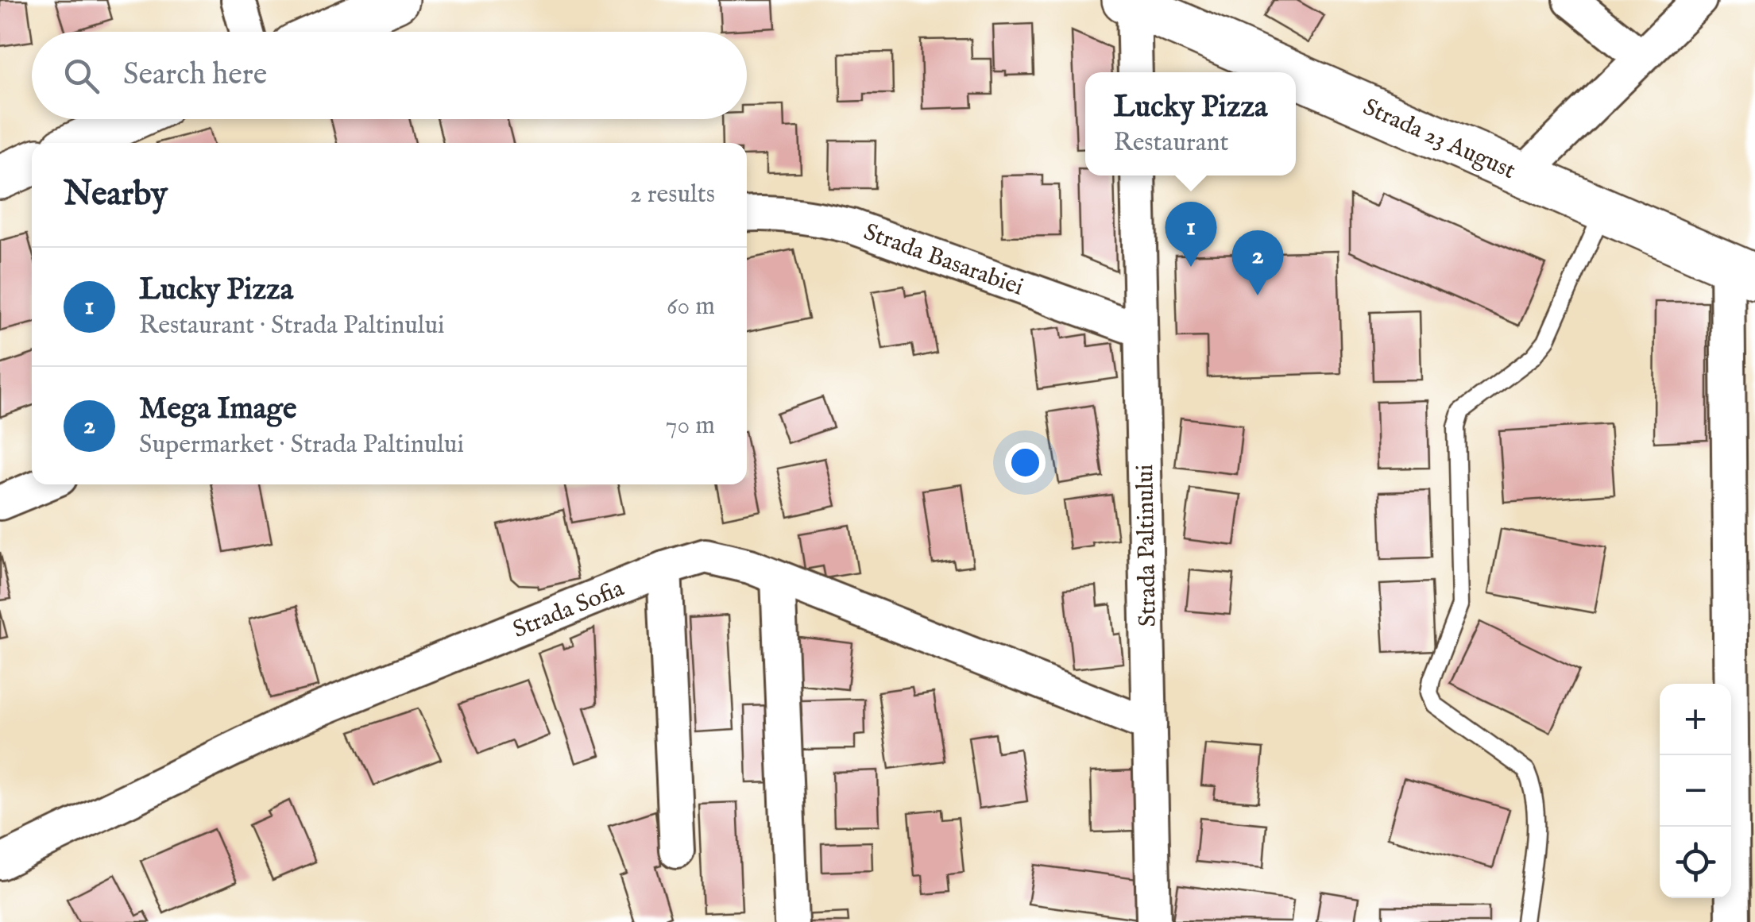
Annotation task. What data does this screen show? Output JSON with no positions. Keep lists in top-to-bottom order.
{
  "streets": {
    "main road": ["Strada 23 August"],
    "street": ["Strada Basarabiei", "Strada Paltinului", "Strada Sofia"]
  },
  "crossings": [
    ["Strada Basarabiei", "Strada Paltinului"],
    ["Strada Paltinului", "Strada Sofia"]
  ],
  "page": {
    "search": "Search here",
    "popup": ["Lucky Pizza", "Restaurant"],
    "heading": ["Nearby", "2 results"],
    "pins": ["1", "2"],
    "list": [
      {
        "mark": "1",
        "name": "Lucky Pizza",
        "note": "Restaurant · Strada Paltinului",
        "value": "60 m"
      },
      {
        "mark": "2",
        "name": "Mega Image",
        "note": "Supermarket · Strada Paltinului",
        "value": "70 m"
      }
    ],
    "map_buttons": ["+", "−"]
  }
}
